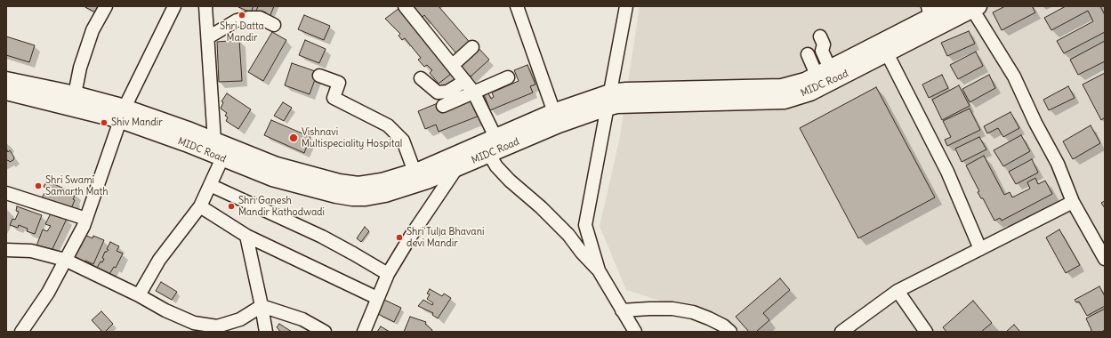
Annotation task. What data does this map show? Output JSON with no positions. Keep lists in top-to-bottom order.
{
  "streets": {
    "main road": ["MIDC Road"]
  },
  "places": [
    "Shri Datta Mandir",
    "Shiv Mandir",
    "Vishnavi Multispeciality Hospital",
    "Shri Swami Samarth Math",
    "Shri Ganesh Mandir Kathodwadi",
    "Shri Tulja Bhavani devi Mandir"
  ]
}
